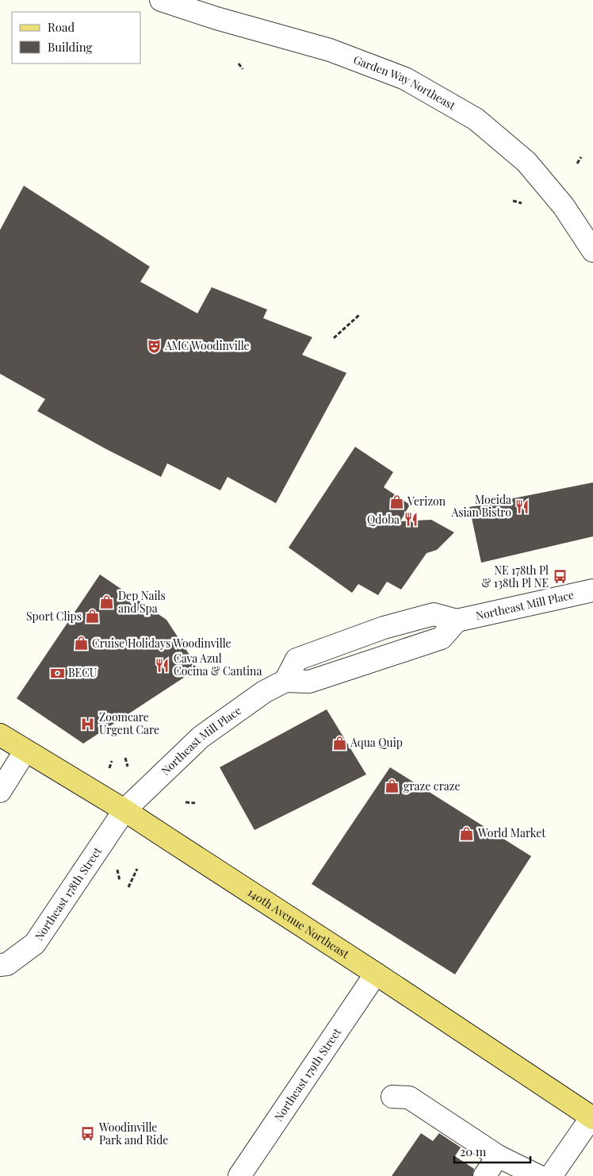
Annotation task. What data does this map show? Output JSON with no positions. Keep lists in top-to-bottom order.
{
  "streets": {
    "main road": ["140th Avenue Northeast"],
    "street": [
      "Garden Way Northeast",
      "Northeast Mill Place",
      "Northeast 178th Street",
      "Northeast 179th Street"
    ]
  },
  "crossings": [
    ["Northeast Mill Place", "Northeast 178th Street"],
    ["Northeast Mill Place", "140th Avenue Northeast"],
    ["Northeast 178th Street", "140th Avenue Northeast"],
    ["140th Avenue Northeast", "Northeast 179th Street"]
  ],
  "places": {
    "theatre": ["AMC Woodinville"],
    "shop": [
      "Verizon",
      "Dep Nails and Spa",
      "Sport Clips",
      "Cruise Holidays Woodinville",
      "Aqua Quip",
      "graze craze",
      "World Market"
    ],
    "restaurant": ["Moeida Asian Bistro", "Qdoba", "Cava Azul Cocina & Cantina"],
    "bus stop": ["NE 178th Pl & 138th Pl NE", "Woodinville Park and Ride"],
    "bank": ["BECU"],
    "hospital": ["Zoomcare Urgent Care"]
  },
  "legend": ["Road", "Building"],
  "scale_bar": "20 m"
}
